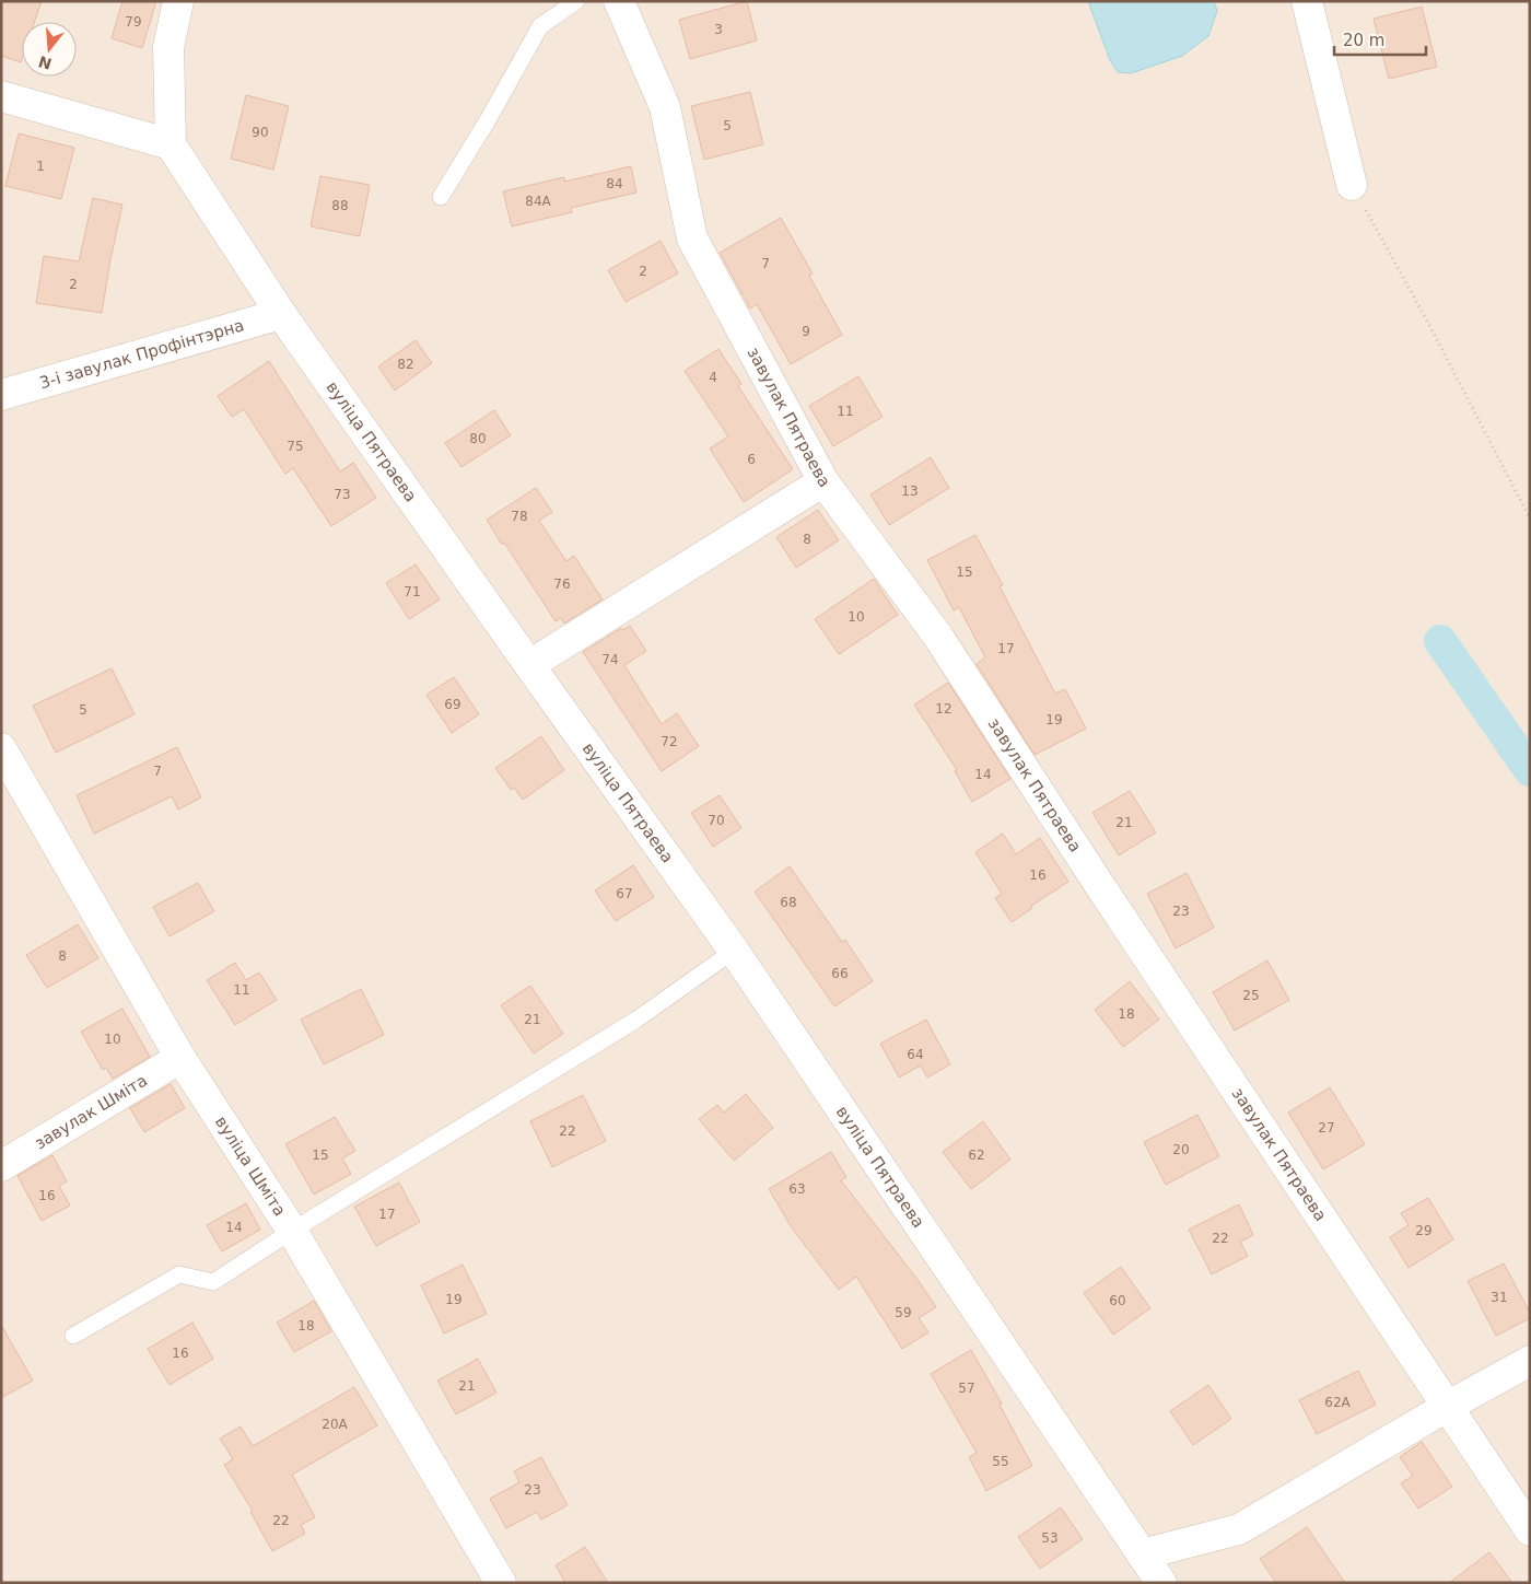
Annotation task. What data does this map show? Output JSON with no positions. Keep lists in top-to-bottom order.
{
  "streets": {
    "street": [
      "3-і завулак Профінтэрна",
      "завулак Пятраева",
      "вуліца Пятраева",
      "завулак Шміта",
      "вуліца Шміта"
    ]
  },
  "crossings": [
    ["3-і завулак Профінтэрна", "вуліца Пятраева"],
    ["завулак Шміта", "вуліца Шміта"]
  ],
  "house_numbers": [
    "79",
    "3",
    "5",
    "90",
    "1",
    "84",
    "84А",
    "88",
    "7",
    "2",
    "2",
    "9",
    "82",
    "4",
    "11",
    "80",
    "75",
    "6",
    "13",
    "73",
    "78",
    "8",
    "15",
    "76",
    "71",
    "10",
    "17",
    "74",
    "69",
    "12",
    "5",
    "19",
    "72",
    "7",
    "14",
    "70",
    "21",
    "16",
    "67",
    "68",
    "23",
    "8",
    "66",
    "11",
    "25",
    "18",
    "21",
    "10",
    "64",
    "27",
    "22",
    "20",
    "15",
    "62",
    "63",
    "16",
    "17",
    "14",
    "29",
    "22",
    "31",
    "19",
    "60",
    "59",
    "18",
    "16",
    "21",
    "57",
    "62А",
    "20А",
    "55",
    "23",
    "22",
    "53"
  ],
  "scale_bar": "20 m",
  "north": "bottom"
}
